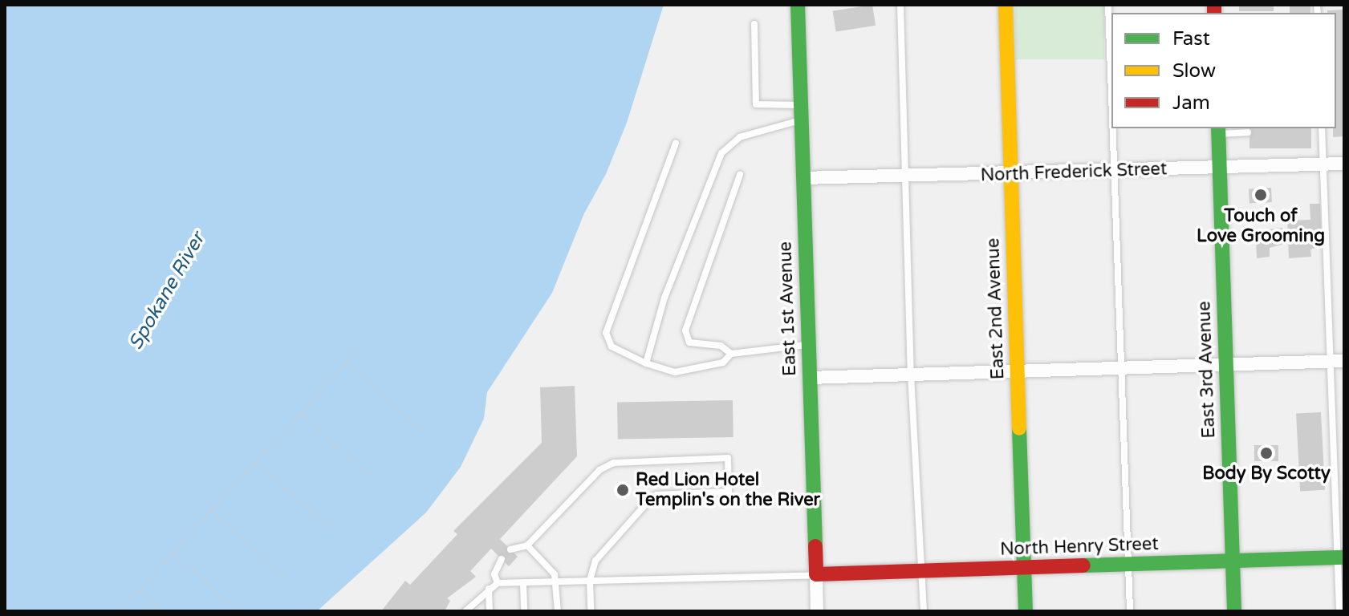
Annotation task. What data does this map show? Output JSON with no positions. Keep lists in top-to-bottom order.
{
  "streets": {
    "street": [
      "North Frederick Street",
      "East 1st Avenue",
      "East 2nd Avenue",
      "East 3rd Avenue",
      "North Henry Street"
    ]
  },
  "crossings": [
    ["North Frederick Street", "East 1st Avenue"],
    ["North Frederick Street", "East 2nd Avenue"],
    ["North Frederick Street", "East 3rd Avenue"],
    ["East 1st Avenue", "North Henry Street"],
    ["East 2nd Avenue", "North Henry Street"],
    ["East 3rd Avenue", "North Henry Street"]
  ],
  "water": ["Spokane River"],
  "places": ["Touch of Love Grooming", "Body By Scotty", "Red Lion Hotel Templin's on the River"],
  "legend": ["Fast", "Slow", "Jam"]
}
